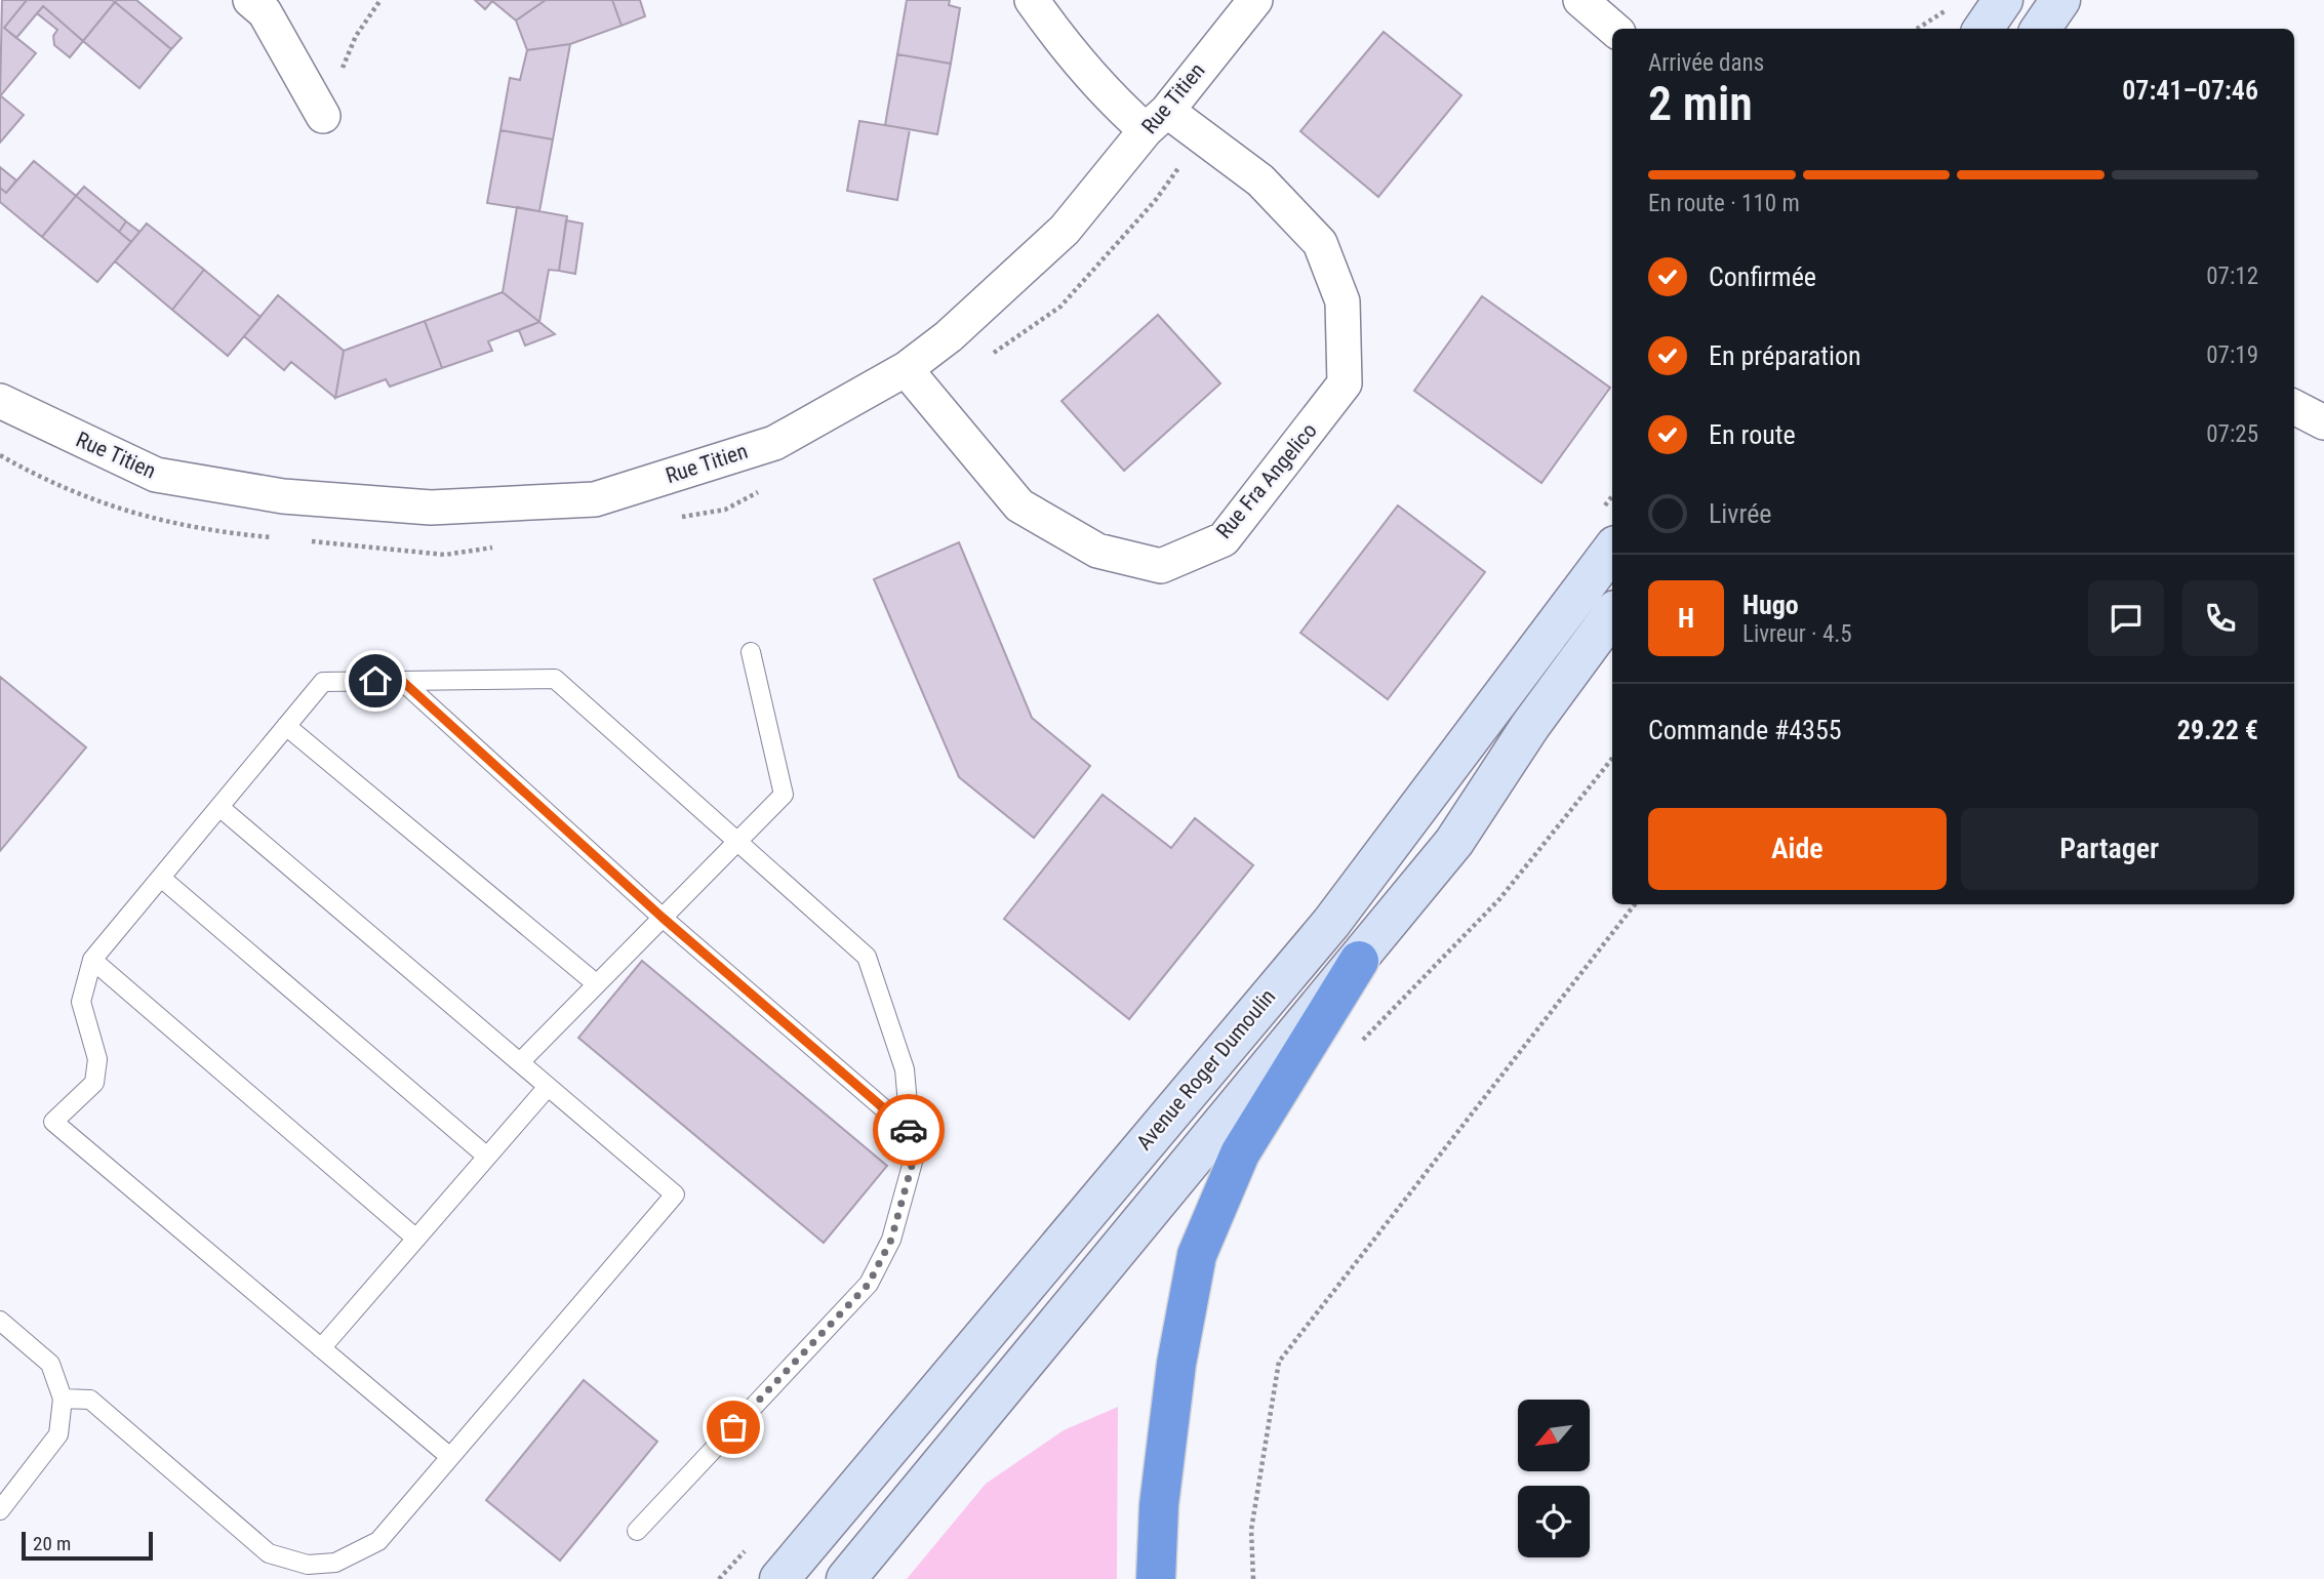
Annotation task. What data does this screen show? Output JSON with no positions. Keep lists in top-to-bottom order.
{
  "streets": {
    "main road": ["Avenue Roger Dumoulin"],
    "street": ["Rue Titien", "Rue Fra Angelico"]
  },
  "crossings": [
    ["Rue Titien", "Rue Fra Angelico"]
  ],
  "scale_bar": "20 m",
  "north": "bottom left",
  "page": {
    "heading": ["2 min", "Arrivée dans", "07:41–07:46"],
    "panel": [
      "Hugo",
      "Livreur · 4.5",
      "Commande #4355",
      "29.22 €"
    ],
    "bar": "En route · 110 m",
    "list": [
      ["Confirmée", "07:12"],
      ["En préparation", "07:19"],
      ["En route", "07:25"],
      "Livrée"
    ],
    "round": "H",
    "buttons": ["Aide", "Partager"],
    "scale": "20 m"
  }
}
